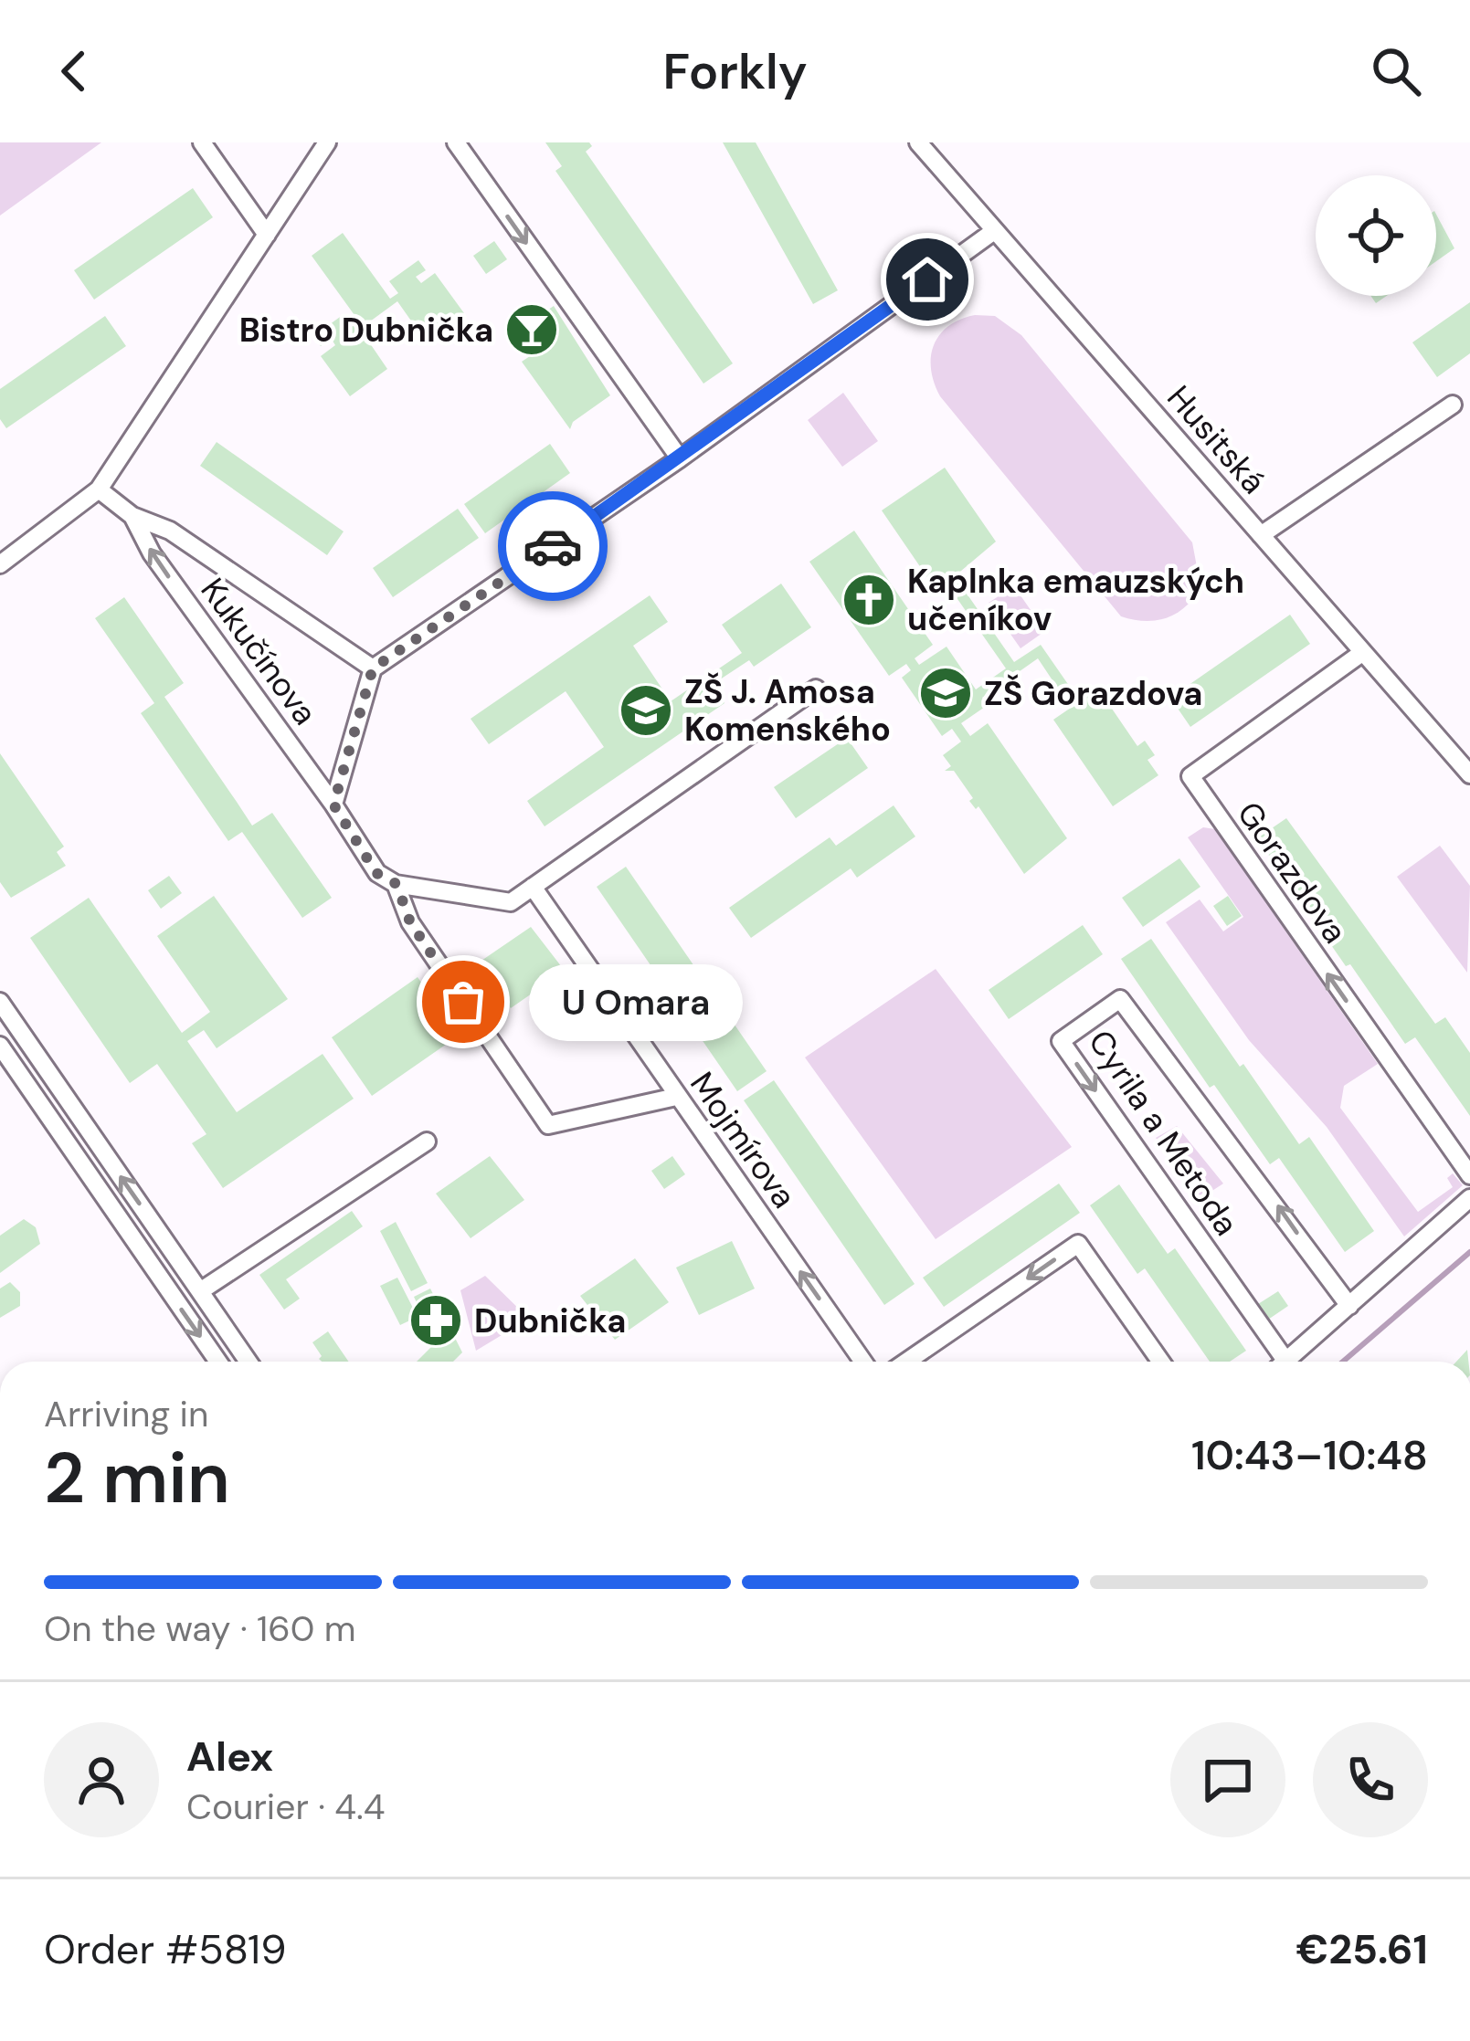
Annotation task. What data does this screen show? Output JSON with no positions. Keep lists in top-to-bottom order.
{
  "streets": {
    "street": [
      "Husitská",
      "Kukučínova",
      "Gorazdova",
      "Cyrila a Metoda",
      "Mojmírova"
    ]
  },
  "crossings": [
    ["Husitská", "Gorazdova"],
    ["Kukučínova", "Mojmírova"]
  ],
  "one_way": ["Mojmírova"],
  "places": {
    "bar": ["Bistro Dubnička"],
    "church": ["Kaplnka emauzských učeníkov"],
    "school or university": ["ZŠ Gorazdova", "ZŠ J. Amosa Komenského"],
    "other": ["U Omara"],
    "pharmacy": ["Dubnička"]
  },
  "page": {
    "header": "Forkly",
    "bubble": "U Omara",
    "heading": ["2 min", "Arriving in", "10:43–10:48"],
    "panel": [
      "Alex",
      "Courier · 4.4",
      "Order #5819",
      "€25.61"
    ],
    "bar": "On the way · 160 m"
  }
}
